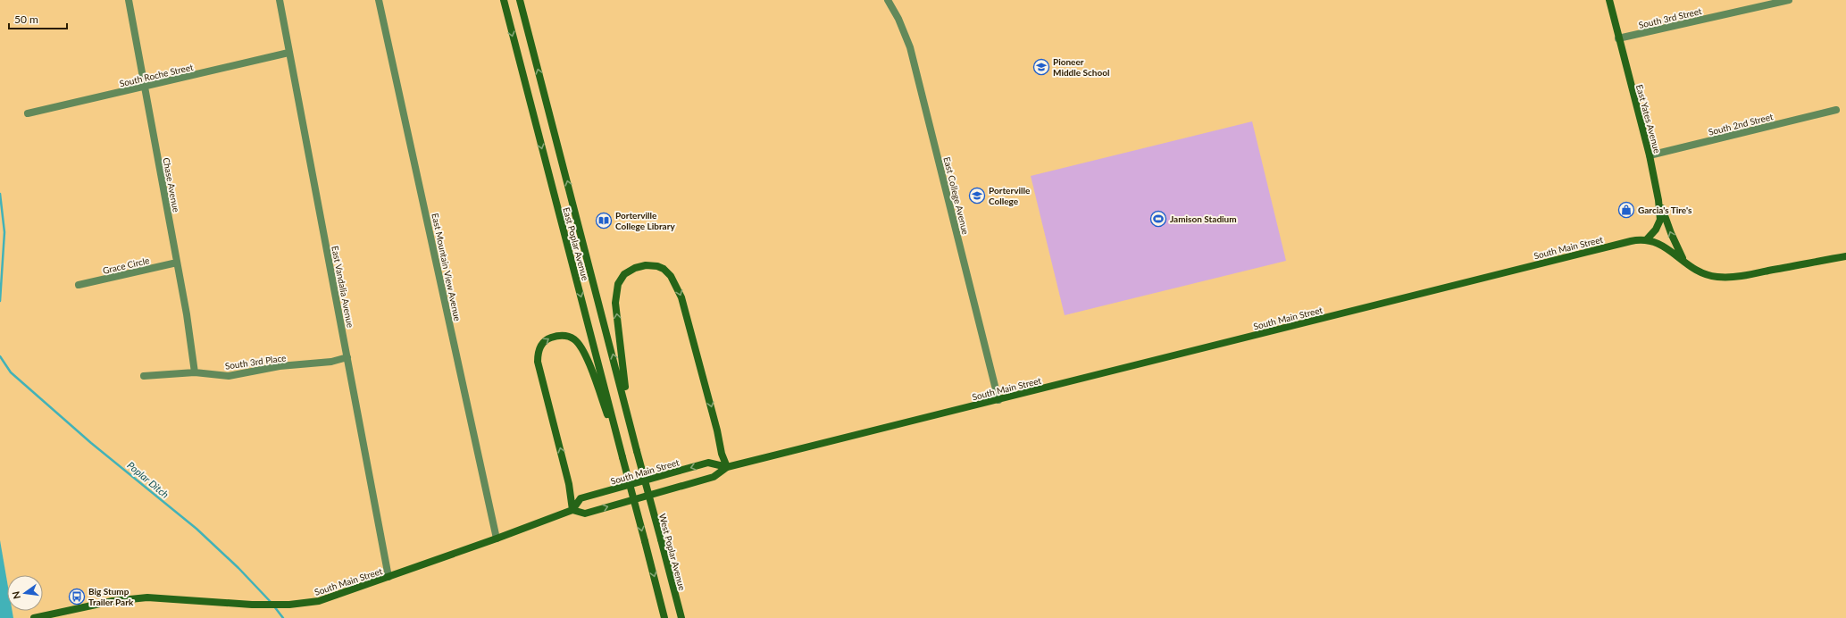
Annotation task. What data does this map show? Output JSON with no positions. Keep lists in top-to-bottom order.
{
  "streets": {
    "main road": [
      "East Yates Avenue",
      "East Poplar Avenue",
      "South Main Street",
      "West Poplar Avenue"
    ],
    "street": [
      "South 3rd Street",
      "South Roche Street",
      "South 2nd Street",
      "Chase Avenue",
      "East College Avenue",
      "Grace Circle",
      "East Mountain View Avenue",
      "East Vandalia Avenue",
      "South 3rd Place"
    ]
  },
  "crossings": [
    ["South 3rd Street", "East Yates Avenue"],
    ["South Roche Street", "Chase Avenue"],
    ["South Roche Street", "East Vandalia Avenue"],
    ["East Yates Avenue", "South 2nd Street"],
    ["East Yates Avenue", "South Main Street"],
    ["Chase Avenue", "Grace Circle"],
    ["Chase Avenue", "South 3rd Place"],
    ["East College Avenue", "South Main Street"],
    ["East Poplar Avenue", "West Poplar Avenue"],
    ["South Main Street", "East Mountain View Avenue"],
    ["South Main Street", "East Vandalia Avenue"],
    ["East Vandalia Avenue", "South 3rd Place"]
  ],
  "water": ["Poplar Ditch"],
  "places": {
    "school or university": ["Pioneer Middle School", "Porterville College"],
    "shop": ["Garcia's Tire's"],
    "sports": ["Jamison Stadium"],
    "library": ["Porterville College Library"],
    "bus stop": ["Big Stump Trailer Park"]
  },
  "scale_bar": "50 m",
  "north": "left"
}
